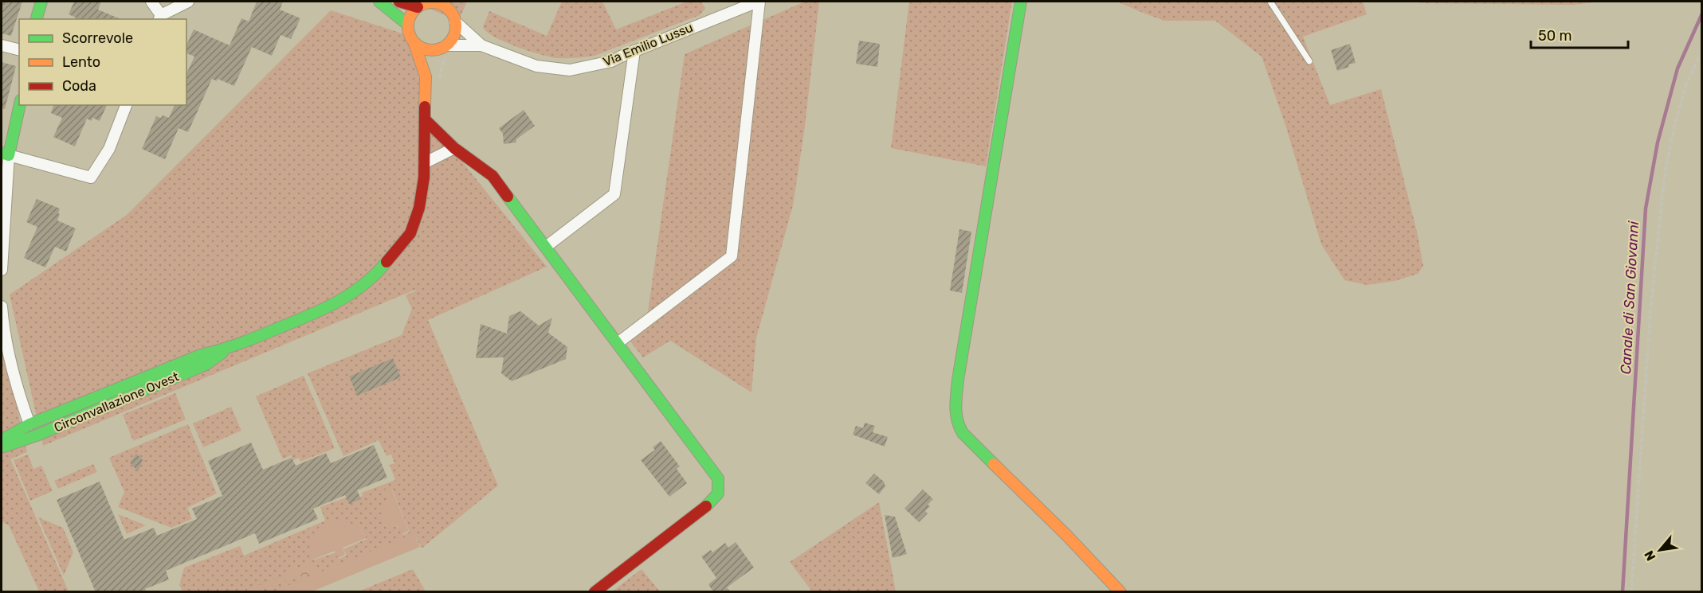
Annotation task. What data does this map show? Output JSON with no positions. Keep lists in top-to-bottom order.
{
  "streets": {
    "street": ["Via Emilio Lussu", "Circonvallazione Ovest"]
  },
  "crossings": [
    ["Via Emilio Lussu", "Circonvallazione Ovest"]
  ],
  "water": ["Canale di San Giovanni"],
  "legend": ["Scorrevole", "Lento", "Coda"],
  "scale_bar": "50 m",
  "north": "bottom left"
}
